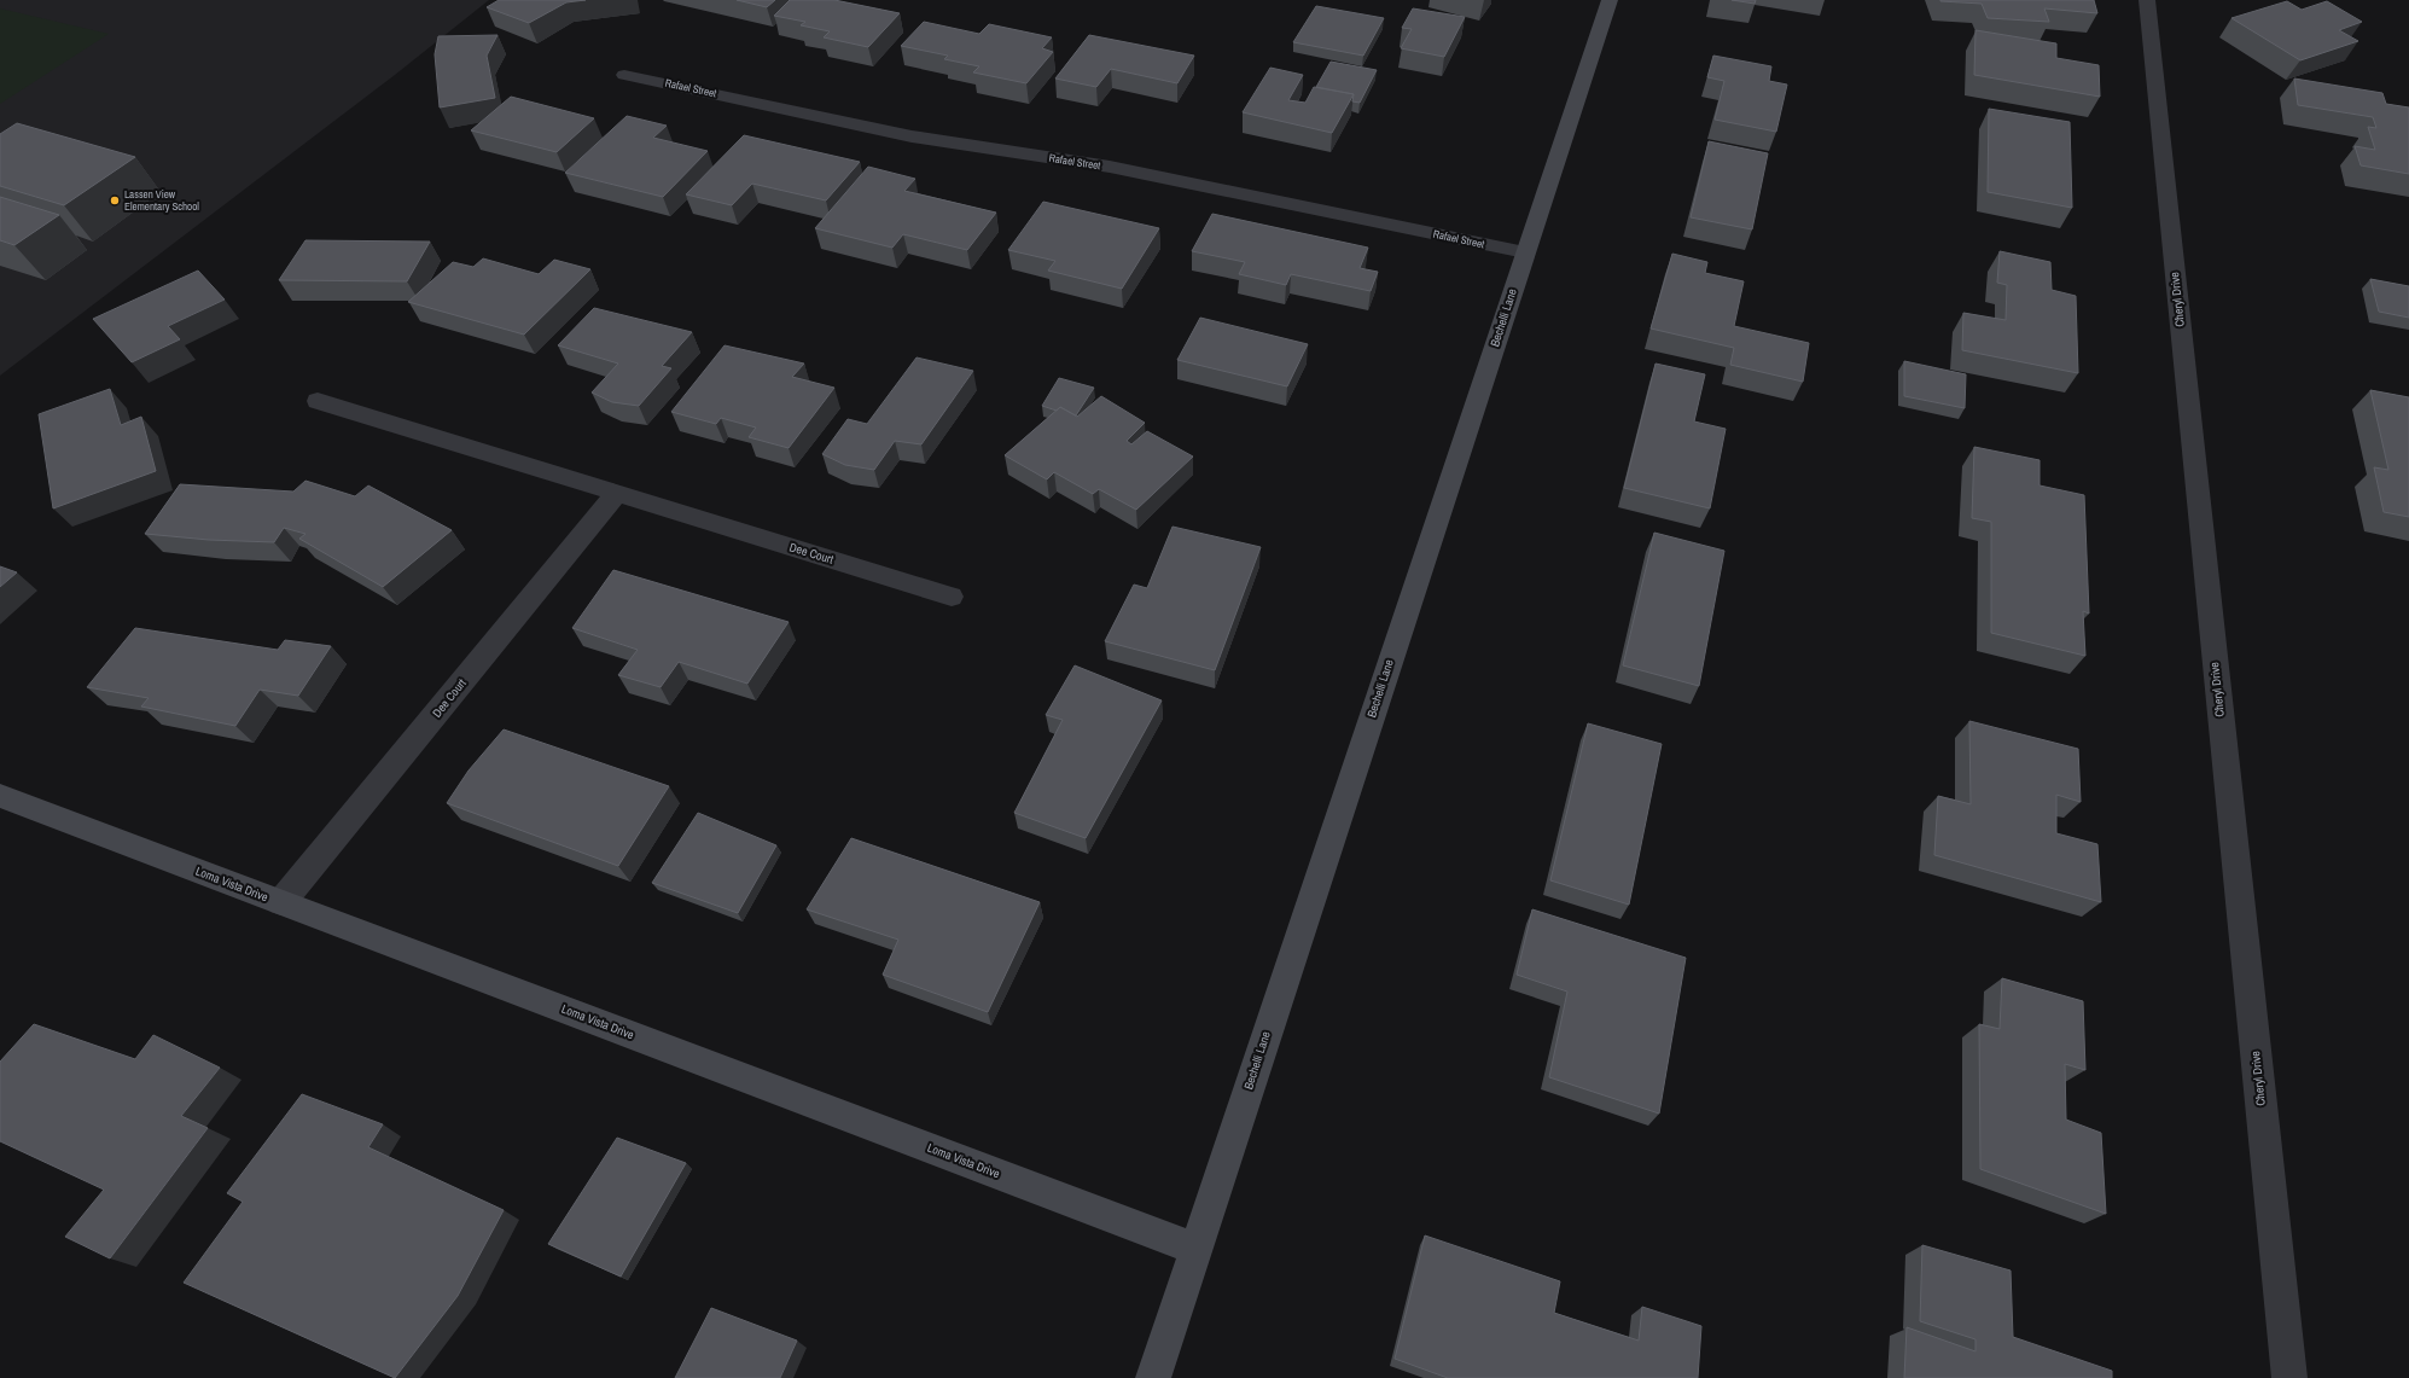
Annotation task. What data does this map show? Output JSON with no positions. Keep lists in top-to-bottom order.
{
  "streets": {
    "main road": ["Bechelli Lane", "Loma Vista Drive"],
    "street": ["Rafael Street", "Cheryl Drive", "Dee Court"]
  },
  "crossings": [
    ["Rafael Street", "Bechelli Lane"],
    ["Bechelli Lane", "Loma Vista Drive"],
    ["Dee Court", "Loma Vista Drive"]
  ],
  "places": ["Lassen View Elementary School"]
}
